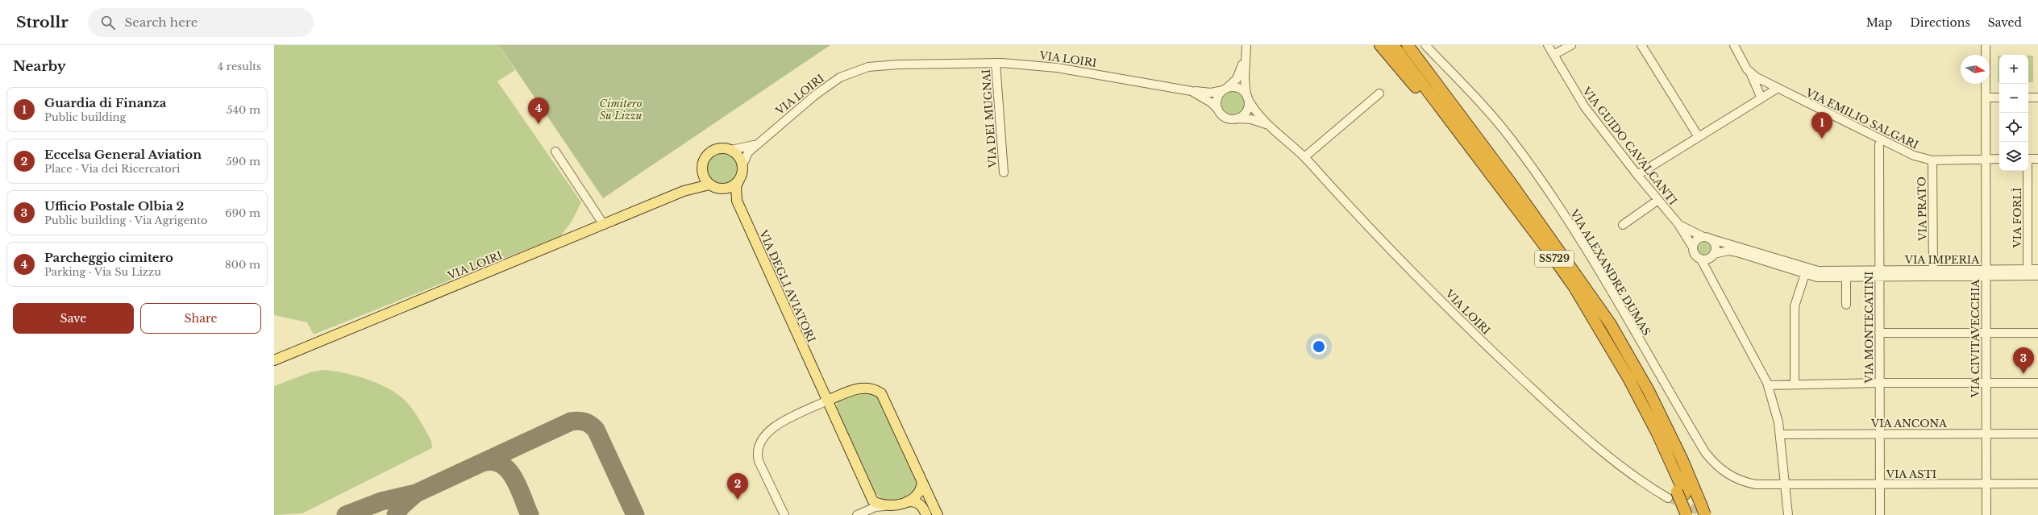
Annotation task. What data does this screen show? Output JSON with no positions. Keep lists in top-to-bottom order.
{
  "streets": {
    "highway": ["SS729"],
    "main road": ["VIA LOIRI", "VIA DEGLI AVIATORI"],
    "street": [
      "VIA DEI MUGNAI",
      "VIA EMILIO SALGARI",
      "VIA GUIDO CAVALCANTI",
      "VIA PRATO",
      "VIA FORLÌ",
      "VIA IMPERIA",
      "VIA ALEXANDRE DUMAS",
      "VIA MONTECATINI",
      "VIA CIVITAVECCHIA",
      "VIA ANCONA",
      "VIA ASTI"
    ]
  },
  "crossings": [
    ["VIA LOIRI", "VIA DEI MUGNAI"],
    ["VIA LOIRI", "SS729"],
    ["VIA LOIRI", "VIA DEGLI AVIATORI"],
    ["VIA EMILIO SALGARI", "VIA PRATO"],
    ["VIA EMILIO SALGARI", "VIA MONTECATINI"],
    ["VIA EMILIO SALGARI", "VIA CIVITAVECCHIA"],
    ["VIA GUIDO CAVALCANTI", "VIA IMPERIA"],
    ["VIA PRATO", "VIA IMPERIA"],
    ["VIA FORLÌ", "VIA IMPERIA"],
    ["VIA IMPERIA", "VIA MONTECATINI"],
    ["VIA IMPERIA", "VIA CIVITAVECCHIA"],
    ["VIA ALEXANDRE DUMAS", "VIA ASTI"],
    ["VIA MONTECATINI", "VIA ANCONA"],
    ["VIA MONTECATINI", "VIA ASTI"],
    ["VIA CIVITAVECCHIA", "VIA ANCONA"],
    ["VIA CIVITAVECCHIA", "VIA ASTI"]
  ],
  "parks": ["Cimitero Su Lizzu"],
  "north": "right",
  "page": {
    "header": "Strollr",
    "search": "Search here",
    "nav": ["Map", "Directions", "Saved"],
    "heading": ["Nearby", "4 results"],
    "map_buttons": ["+", "−"],
    "list": [
      {
        "mark": "1",
        "name": "Guardia di Finanza",
        "note": "Public building",
        "value": "540 m"
      },
      {
        "mark": "2",
        "name": "Eccelsa General Aviation",
        "note": "Place · Via dei Ricercatori",
        "value": "590 m"
      },
      {
        "mark": "3",
        "name": "Ufficio Postale Olbia 2",
        "note": "Public building · Via Agrigento",
        "value": "690 m"
      },
      {
        "mark": "4",
        "name": "Parcheggio cimitero",
        "note": "Parking · Via Su Lizzu",
        "value": "800 m"
      }
    ],
    "pins": [
      "4",
      "1",
      "3",
      "2"
    ],
    "buttons": ["Save", "Share"]
  }
}
